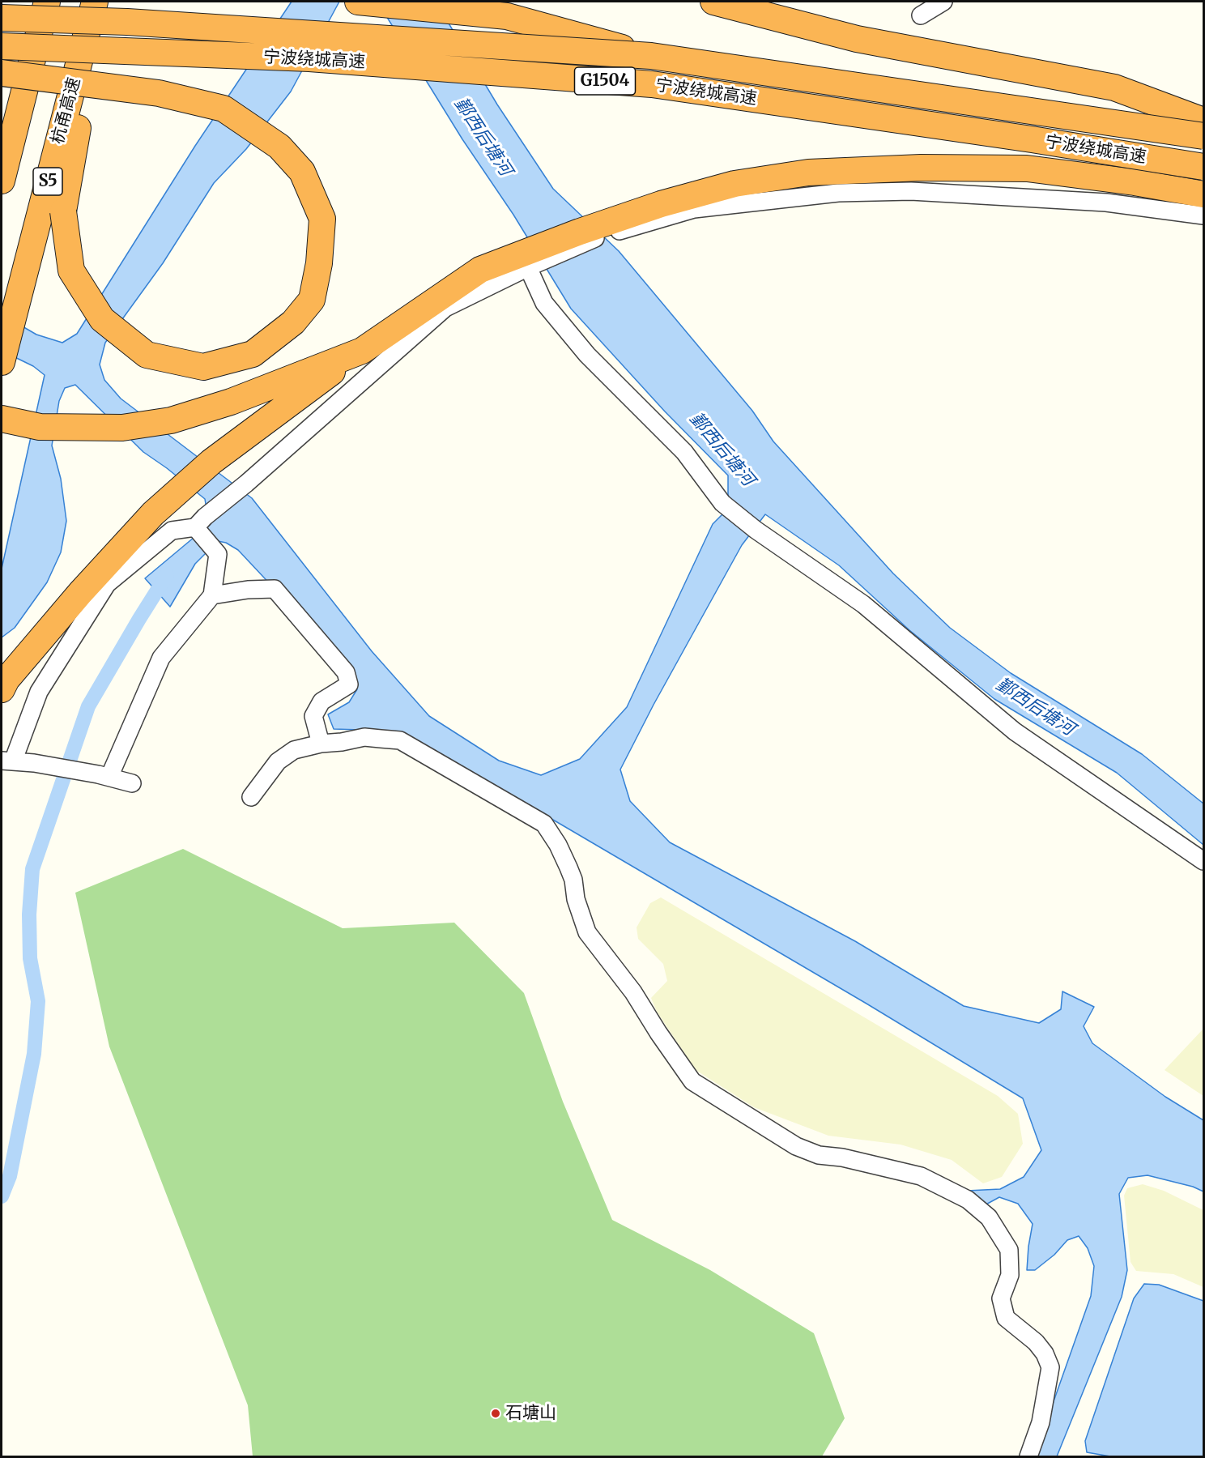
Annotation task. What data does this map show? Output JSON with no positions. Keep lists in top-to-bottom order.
{
  "streets": {
    "highway": [
      "宁波绕城高速",
      "G1504",
      "杭甬高速",
      "S5"
    ]
  },
  "water": ["鄞西后塘河"],
  "places": ["石塘山"]
}
